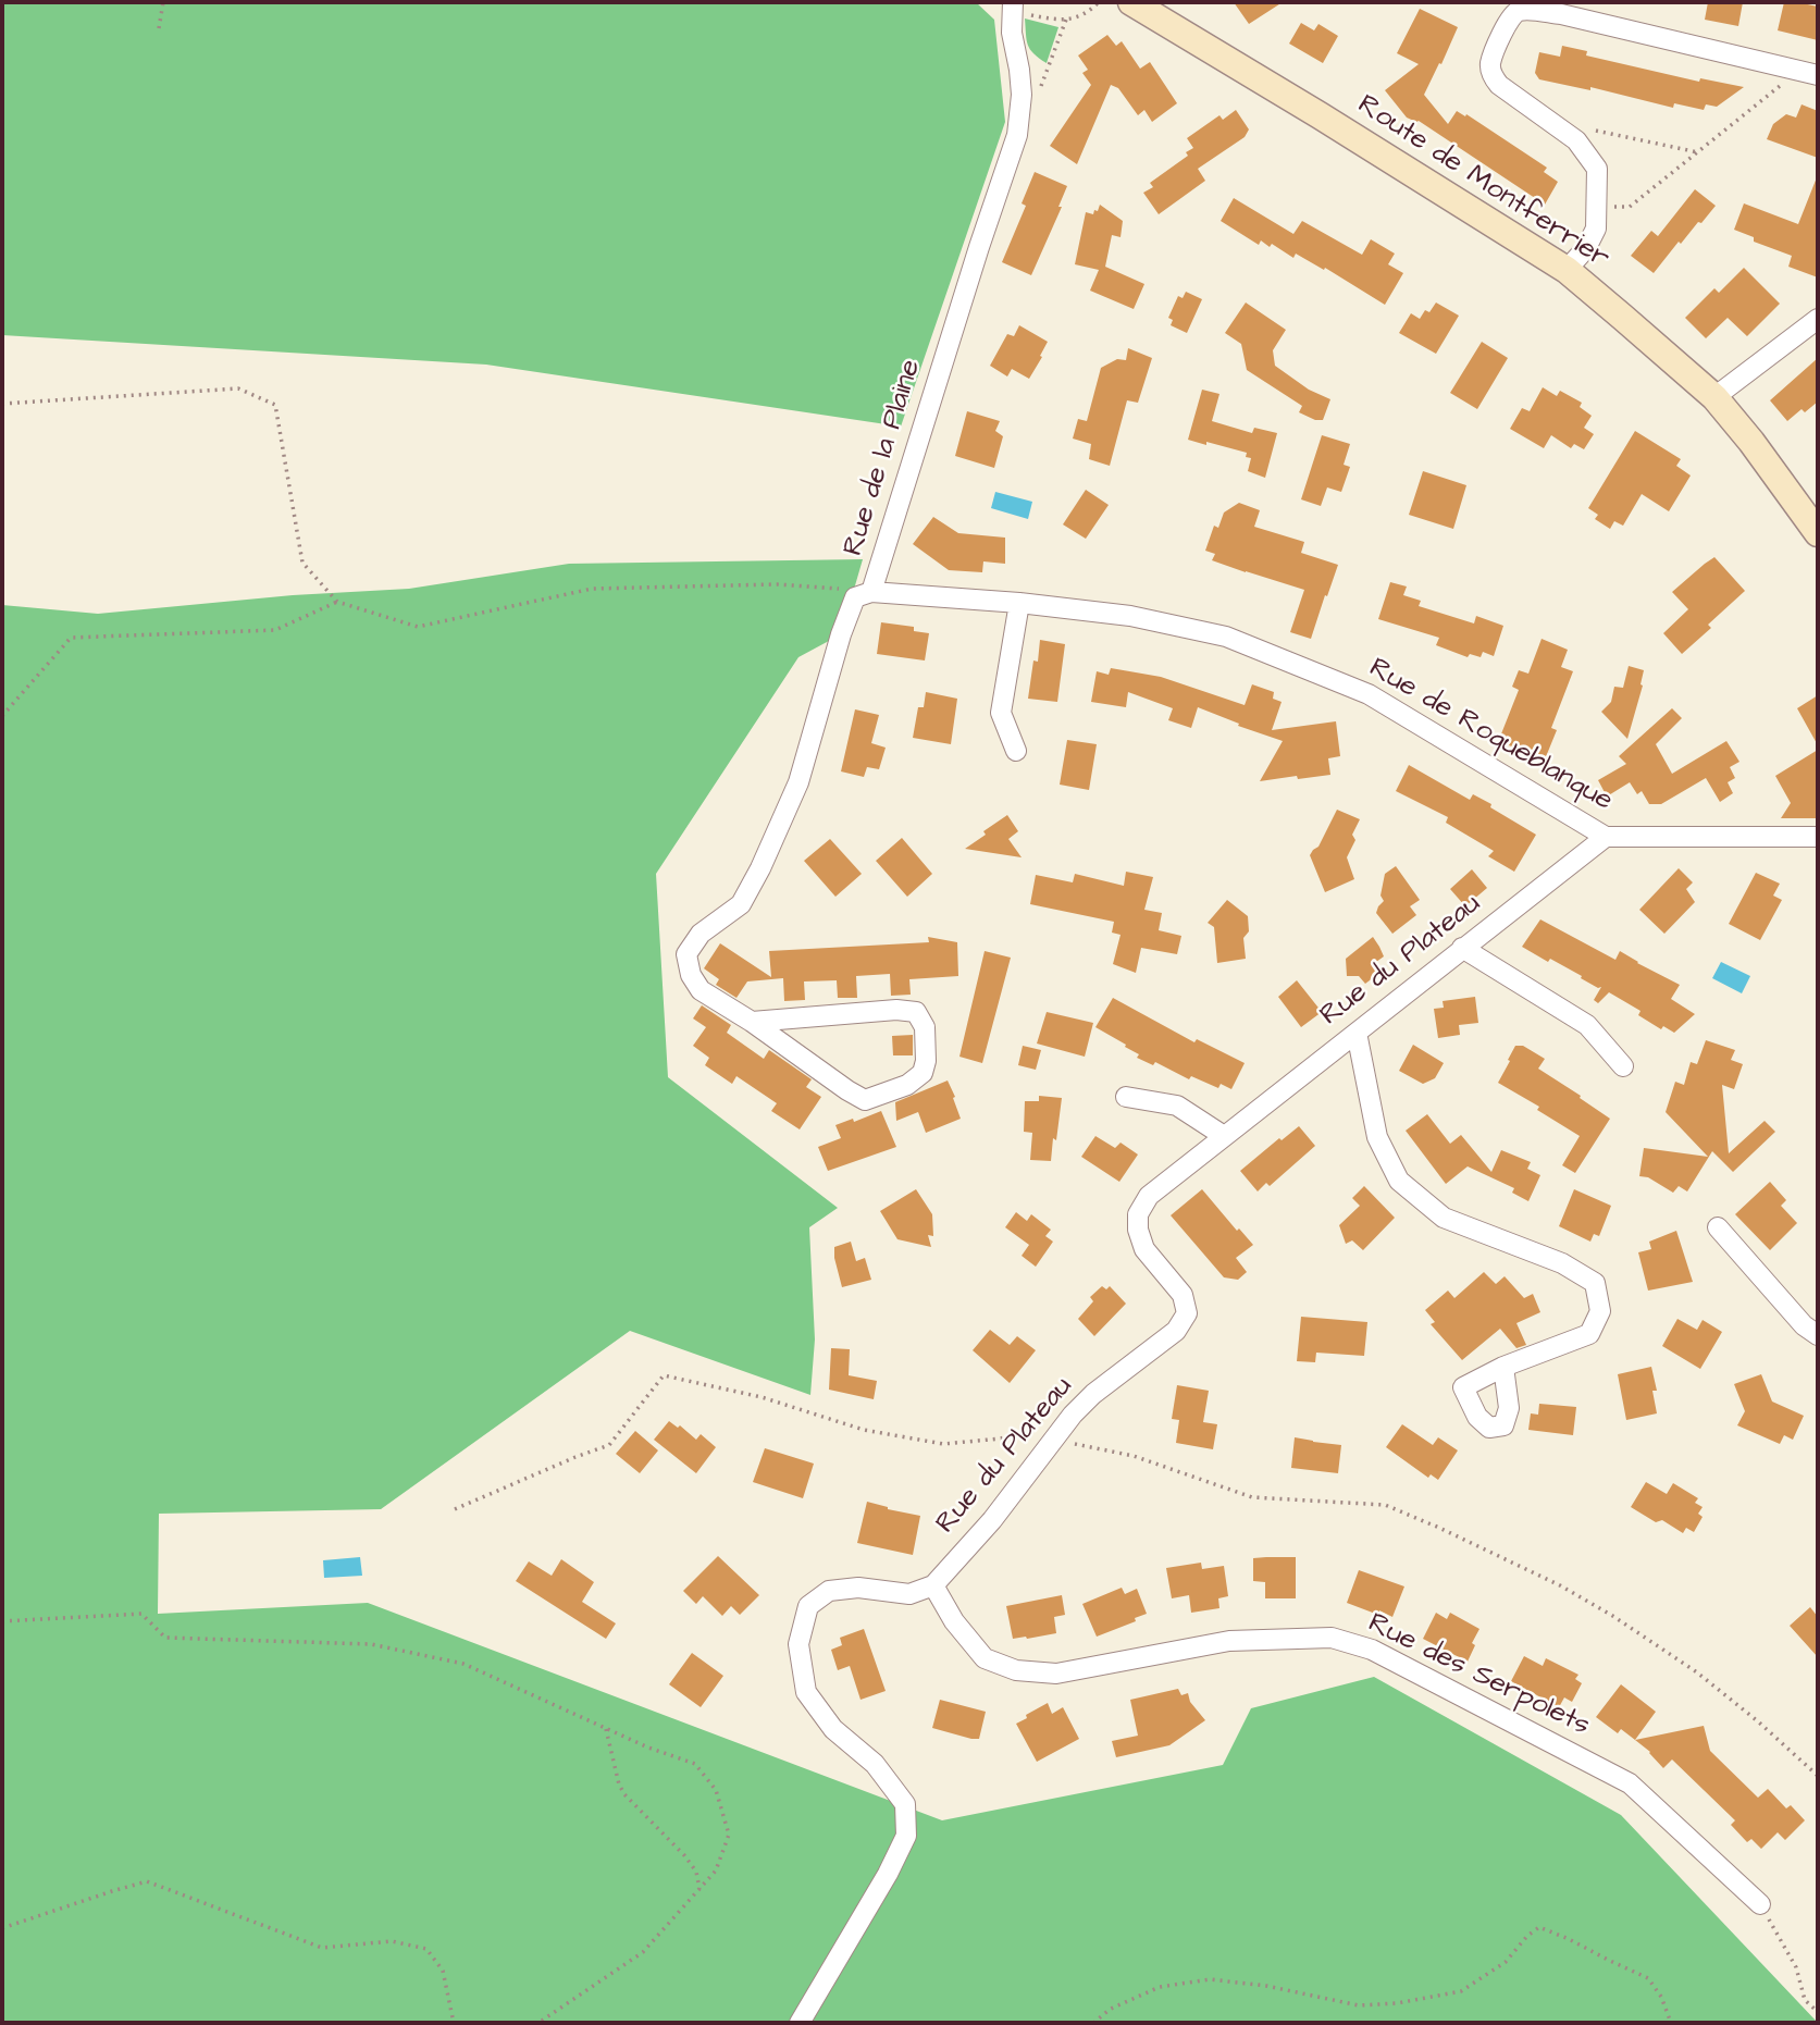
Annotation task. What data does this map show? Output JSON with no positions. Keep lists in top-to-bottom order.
{
  "streets": {
    "street": [
      "Route de Montferrier",
      "Rue de la Plaine",
      "Rue de Roqueblanque",
      "Rue du Plateau",
      "Rue des Serpolets"
    ]
  },
  "crossings": [
    ["Rue de la Plaine", "Rue de Roqueblanque"],
    ["Rue de Roqueblanque", "Rue du Plateau"],
    ["Rue du Plateau", "Rue des Serpolets"]
  ]
}
